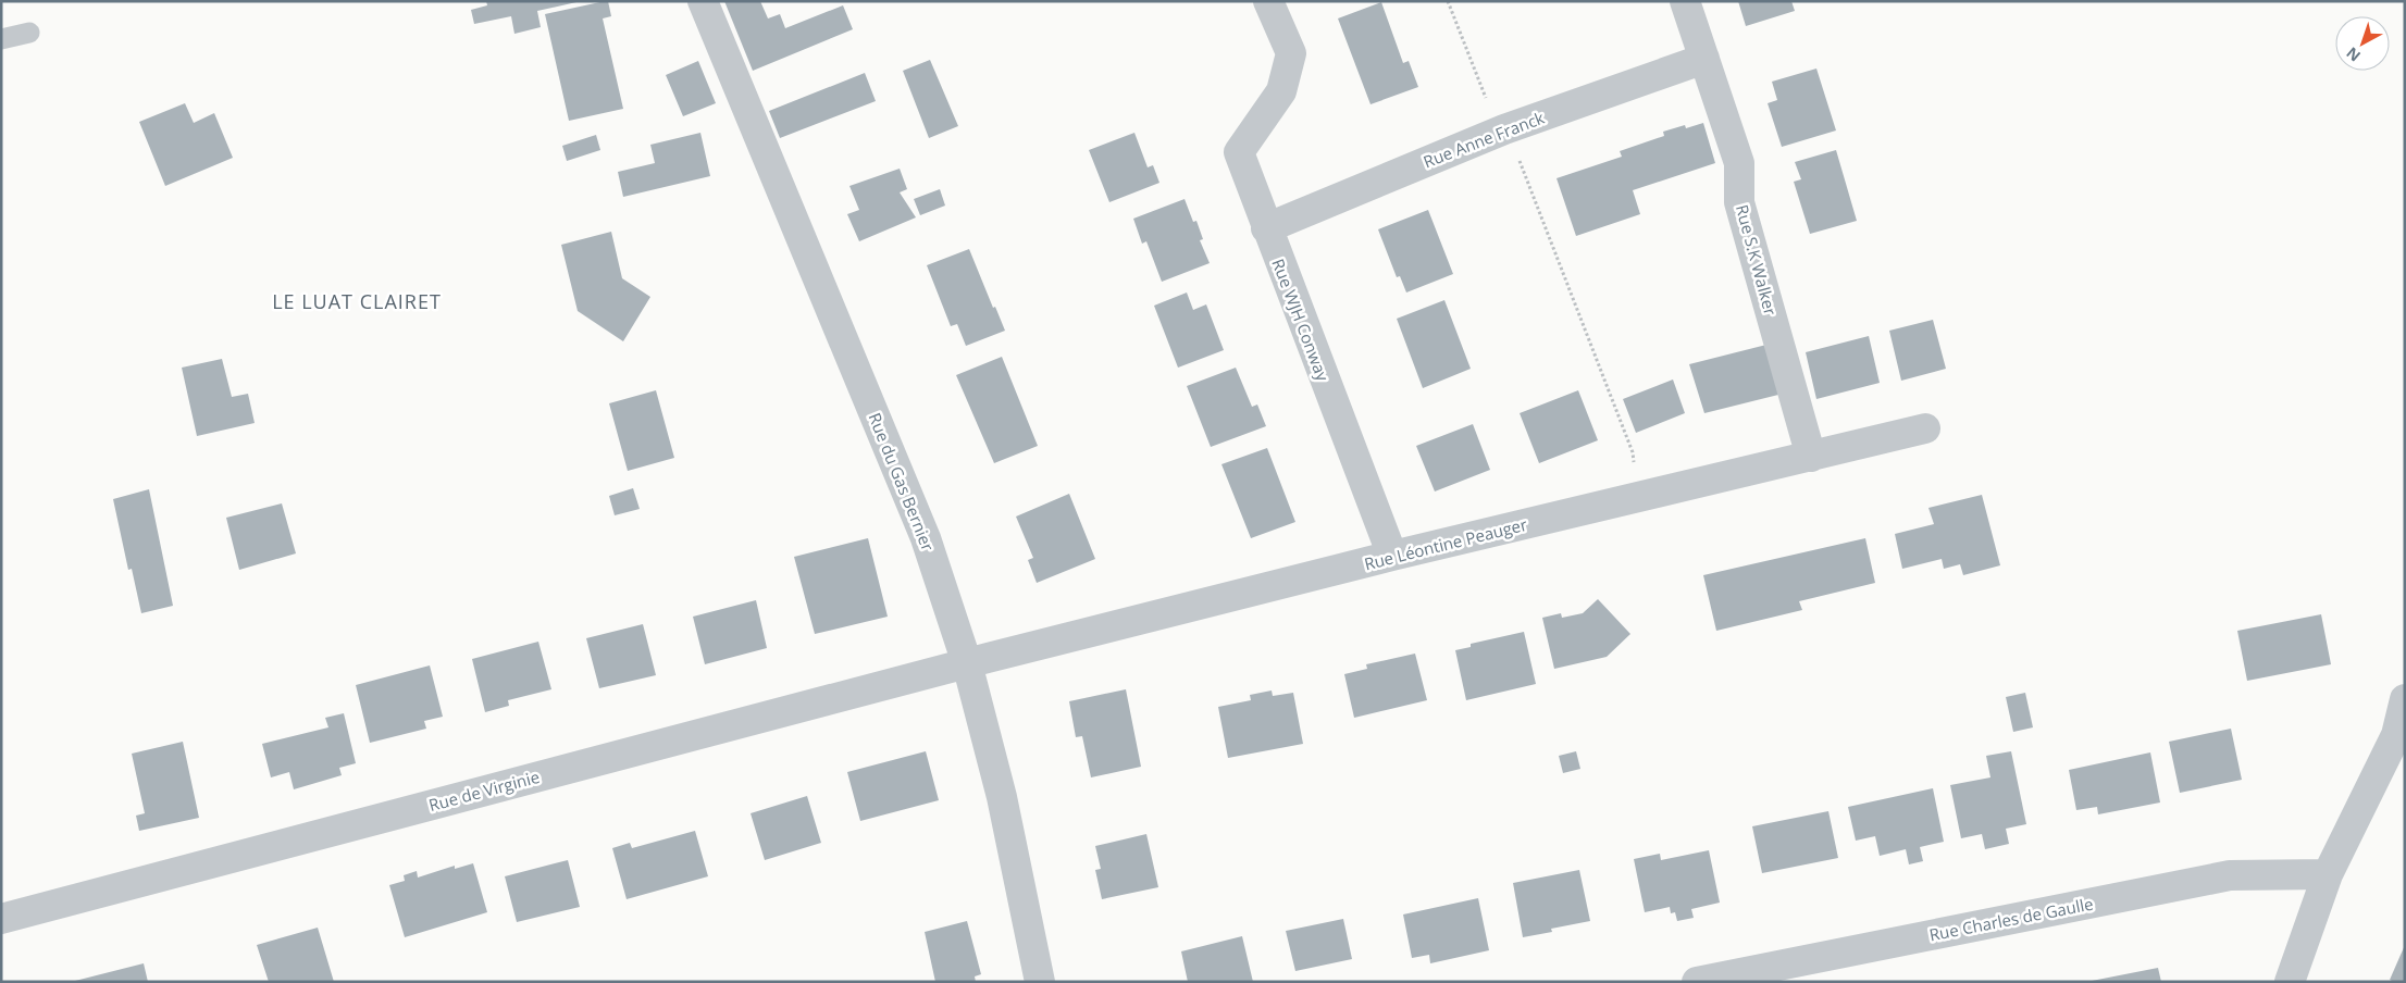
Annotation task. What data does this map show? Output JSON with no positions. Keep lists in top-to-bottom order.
{
  "streets": {
    "street": [
      "Rue Anne Franck",
      "Rue S.K Walker",
      "Rue WJH Conway",
      "Rue du Gas Bernier",
      "Rue Léontine Peauger",
      "Rue de Virginie",
      "Rue Charles de Gaulle"
    ]
  },
  "crossings": [
    ["Rue Anne Franck", "Rue S.K Walker"],
    ["Rue Anne Franck", "Rue WJH Conway"],
    ["Rue S.K Walker", "Rue Léontine Peauger"],
    ["Rue WJH Conway", "Rue Léontine Peauger"],
    ["Rue du Gas Bernier", "Rue Léontine Peauger"],
    ["Rue du Gas Bernier", "Rue de Virginie"],
    ["Rue Léontine Peauger", "Rue de Virginie"]
  ],
  "districts": ["LE LUAT CLAIRET"],
  "north": "bottom left"
}
